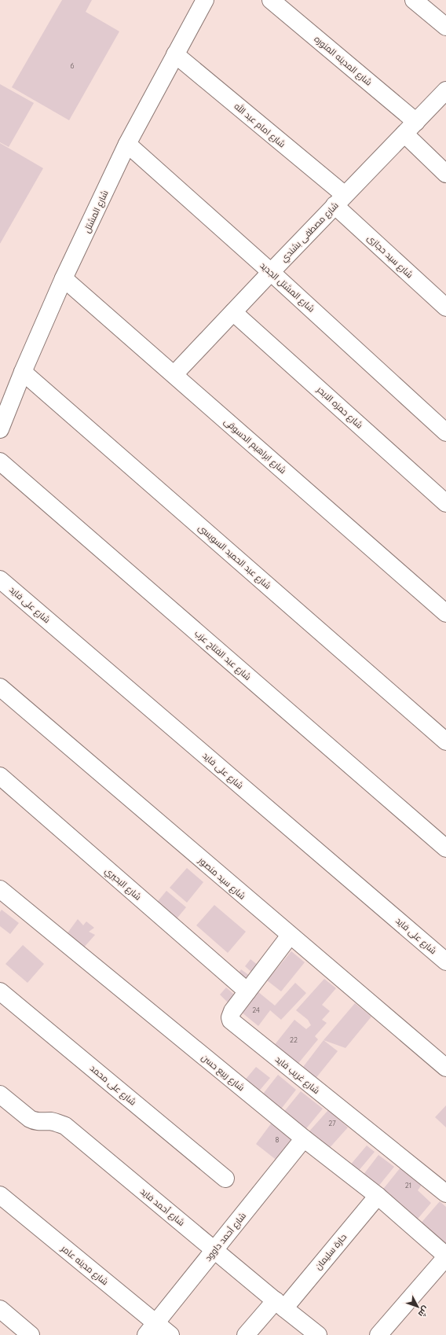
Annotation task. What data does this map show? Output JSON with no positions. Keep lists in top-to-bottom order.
{
  "streets": {
    "street": [
      "شارع المدينه المنوره",
      "شارع امام عبد الله",
      "شارع المشتل",
      "شارع مصطفى بشندي",
      "شارع سيد حجازى",
      "شارع المشتل الجديد",
      "شارع حمزه الابحر",
      "شارع ابراهيم الدسوقى",
      "شارع عبد الحميد السويسى",
      "شارع على فايد",
      "شارع عبد الفتاح عزب",
      "شارع سيد منصور",
      "شارع البحيري",
      "شارع ربيع حسن",
      "شارع غريب فايد",
      "شارع على محمد",
      "شارع أحمد فايد",
      "شارع أحمد داوود",
      "حارة سليمان",
      "شارع مدينه عامر"
    ]
  },
  "crossings": [
    ["شارع المدينه المنوره", "شارع مصطفى بشندي"],
    ["شارع امام عبد الله", "شارع المشتل"],
    ["شارع امام عبد الله", "شارع مصطفى بشندي"],
    ["شارع امام عبد الله", "شارع سيد حجازى"],
    ["شارع المشتل", "شارع المشتل الجديد"],
    ["شارع المشتل", "شارع ابراهيم الدسوقى"],
    ["شارع المشتل", "شارع عبد الحميد السويسى"],
    ["شارع مصطفى بشندي", "شارع سيد حجازى"],
    ["شارع مصطفى بشندي", "شارع المشتل الجديد"],
    ["شارع مصطفى بشندي", "شارع حمزه الابحر"],
    ["شارع مصطفى بشندي", "شارع ابراهيم الدسوقى"],
    ["شارع سيد منصور", "شارع غريب فايد"],
    ["شارع البحيري", "شارع غريب فايد"],
    ["شارع ربيع حسن", "شارع أحمد داوود"],
    ["شارع ربيع حسن", "حارة سليمان"],
    ["شارع أحمد فايد", "شارع أحمد داوود"],
    ["شارع أحمد فايد", "حارة سليمان"],
    ["شارع أحمد داوود", "شارع مدينه عامر"]
  ],
  "house_numbers": [
    "6",
    "24",
    "22",
    "27",
    "8",
    "21"
  ],
  "north": "bottom right"
}
